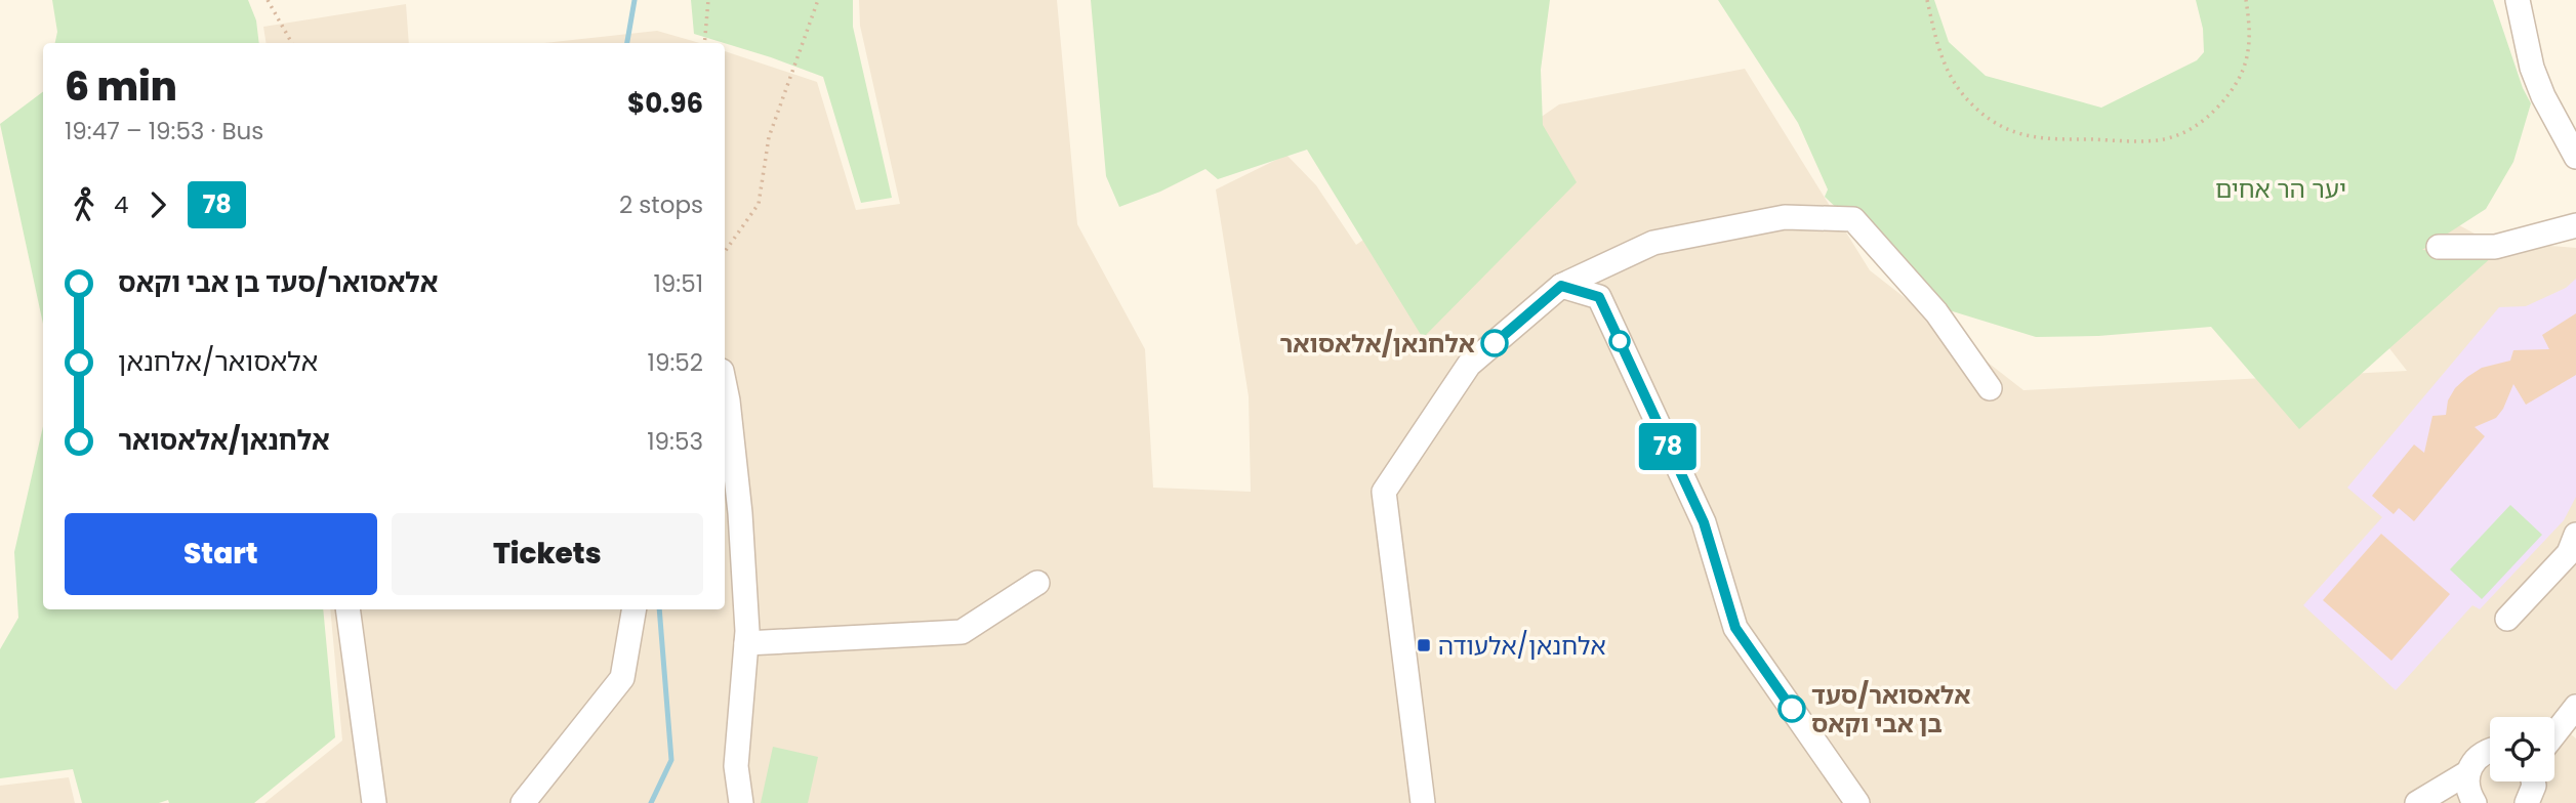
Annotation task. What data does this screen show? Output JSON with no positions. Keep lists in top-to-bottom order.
{
  "parks": ["יער הר אחים"],
  "places": {
    "other": ["אלחנאן/אלאסואר", "אלאסואר/סעד בן אבי וקאס"],
    "transit": ["אלחנאן/אלעודה"]
  },
  "lines": ["bus line 78"],
  "page": {
    "on_map": "78",
    "heading": ["6 min", "19:47 – 19:53 · Bus", "$0.96"],
    "legs": ["4", "78", "2 stops"],
    "list": [
      {
        "name": "אלאסואר/סעד בן אבי וקאס",
        "value": "19:51"
      },
      {
        "name": "אלאסואר/אלחנאן",
        "value": "19:52"
      },
      {
        "name": "אלחנאן/אלאסואר",
        "value": "19:53"
      }
    ],
    "buttons": ["Start", "Tickets"]
  }
}
